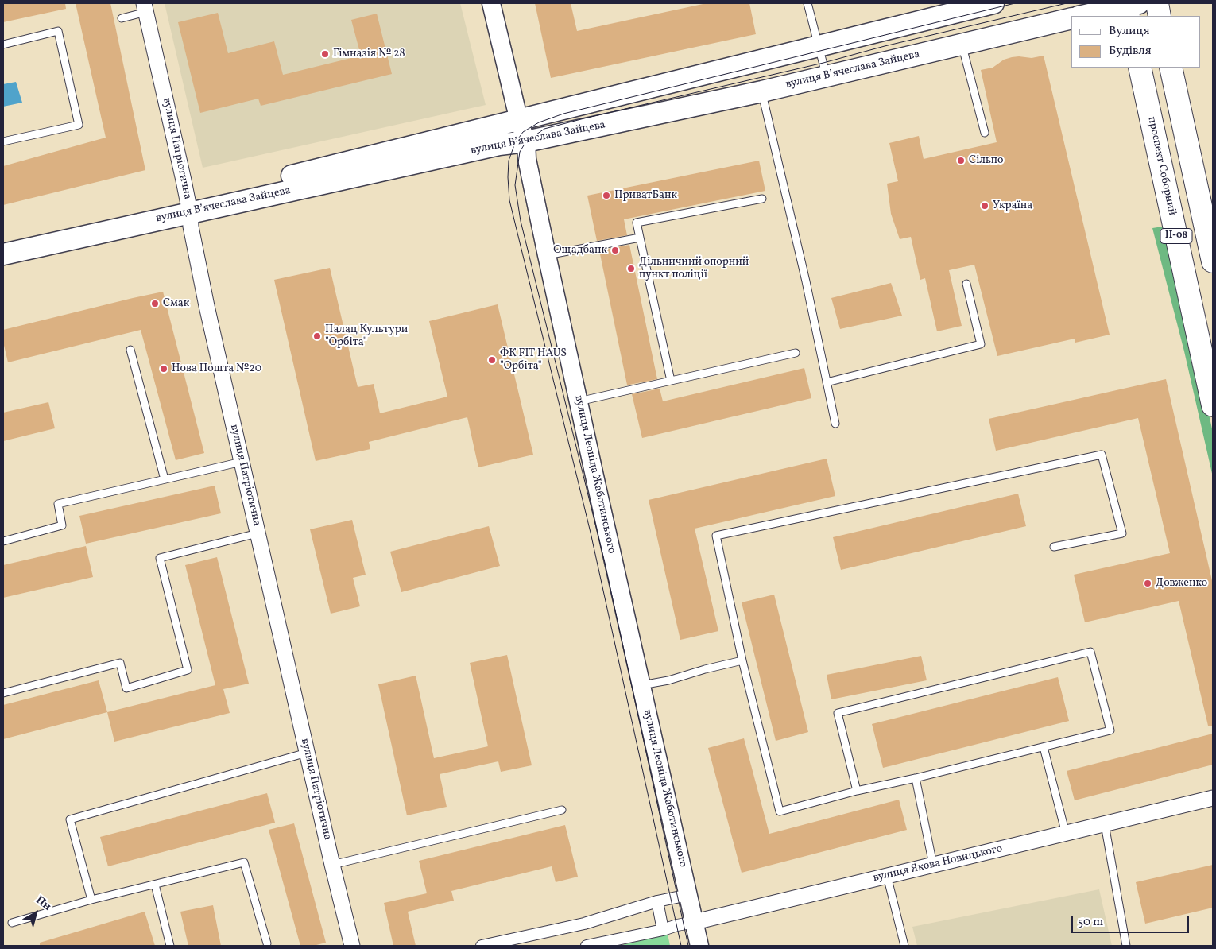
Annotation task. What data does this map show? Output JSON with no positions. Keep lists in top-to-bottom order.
{
  "streets": {
    "main road": ["вулиця Вʼячеслава Зайцева", "проспект Соборний", "Н-08"],
    "street": ["вулиця Патріотична", "вулиця Леоніда Жаботинського", "вулиця Якова Новицького"]
  },
  "crossings": [
    ["вулиця Вʼячеслава Зайцева", "вулиця Патріотична"],
    ["вулиця Вʼячеслава Зайцева", "вулиця Леоніда Жаботинського"],
    ["вулиця Леоніда Жаботинського", "вулиця Якова Новицького"]
  ],
  "places": [
    "Гімназія № 28",
    "Сільпо",
    "ПриватБанк",
    "Україна",
    "Ощадбанк",
    "Дільничний опорний пункт поліції",
    "Смак",
    "Палац Культури \"Орбіта\"",
    "ФК FIT HAUS \"Орбіта\"",
    "Нова Пошта №20",
    "Довженко"
  ],
  "legend": ["Вулиця", "Будівля"],
  "scale_bar": "50 m",
  "north": "top right"
}
